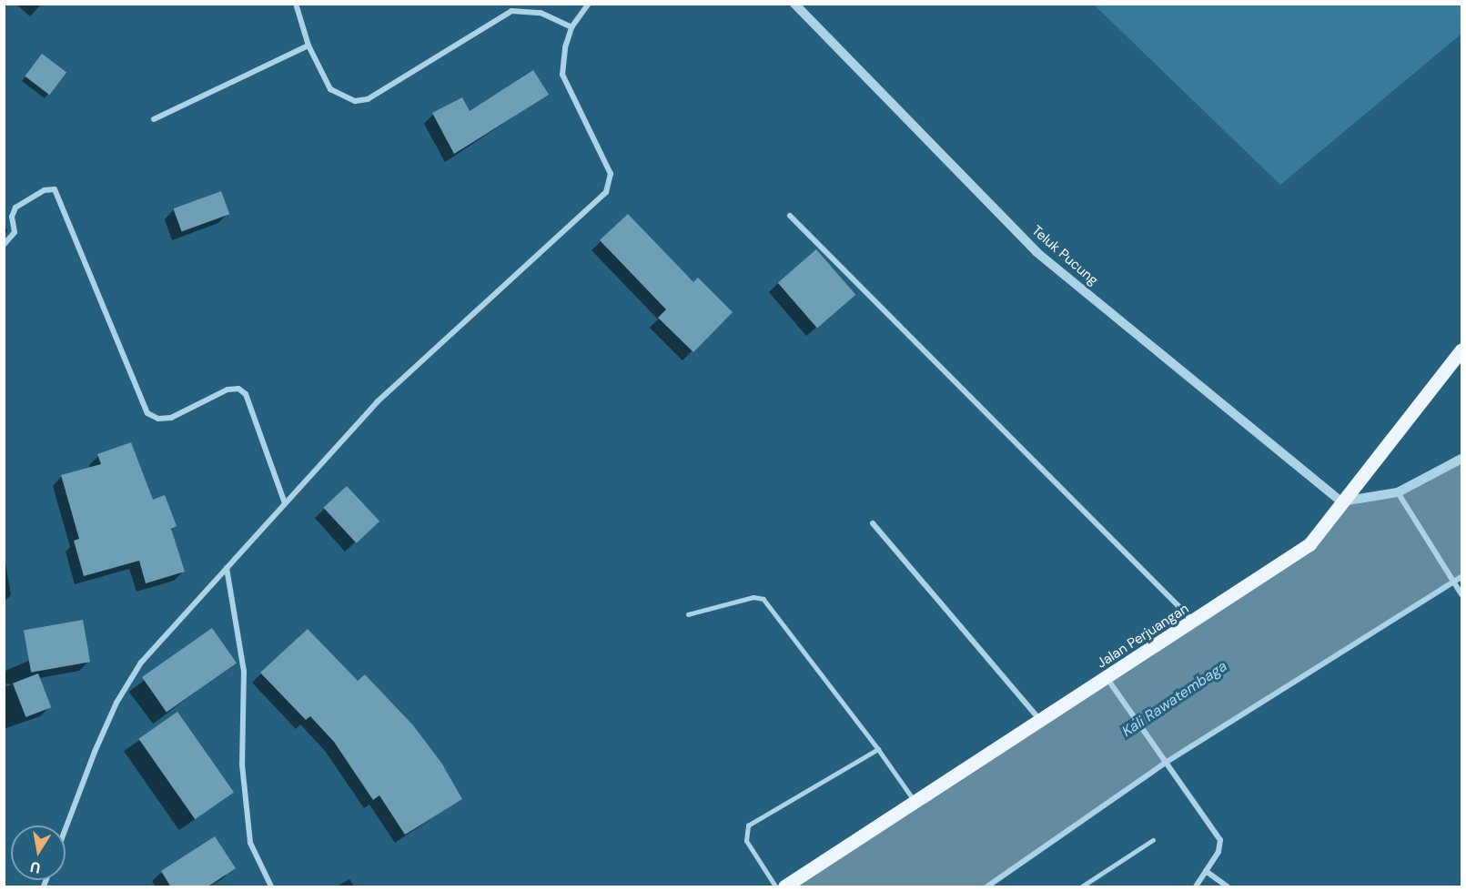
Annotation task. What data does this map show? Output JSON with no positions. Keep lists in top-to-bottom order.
{
  "streets": {
    "main road": ["Jalan Perjuangan"],
    "street": ["Teluk Pucung"]
  },
  "crossings": [
    ["Teluk Pucung", "Jalan Perjuangan"]
  ],
  "water": ["Kali Rawatembaga"],
  "north": "bottom"
}
